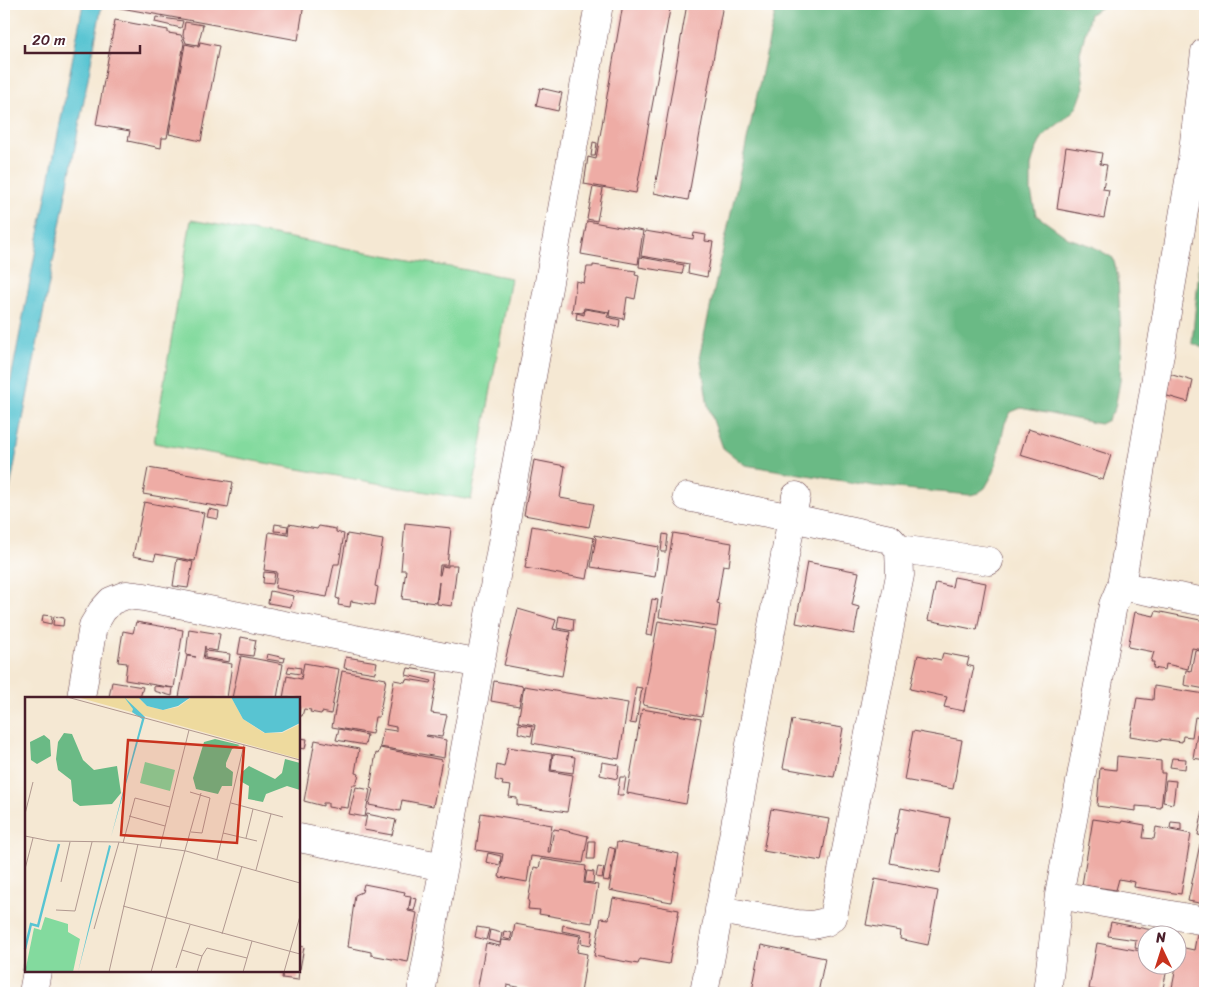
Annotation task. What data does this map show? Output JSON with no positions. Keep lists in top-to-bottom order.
{
  "scale_bar": "20 m",
  "north": "top"
}
